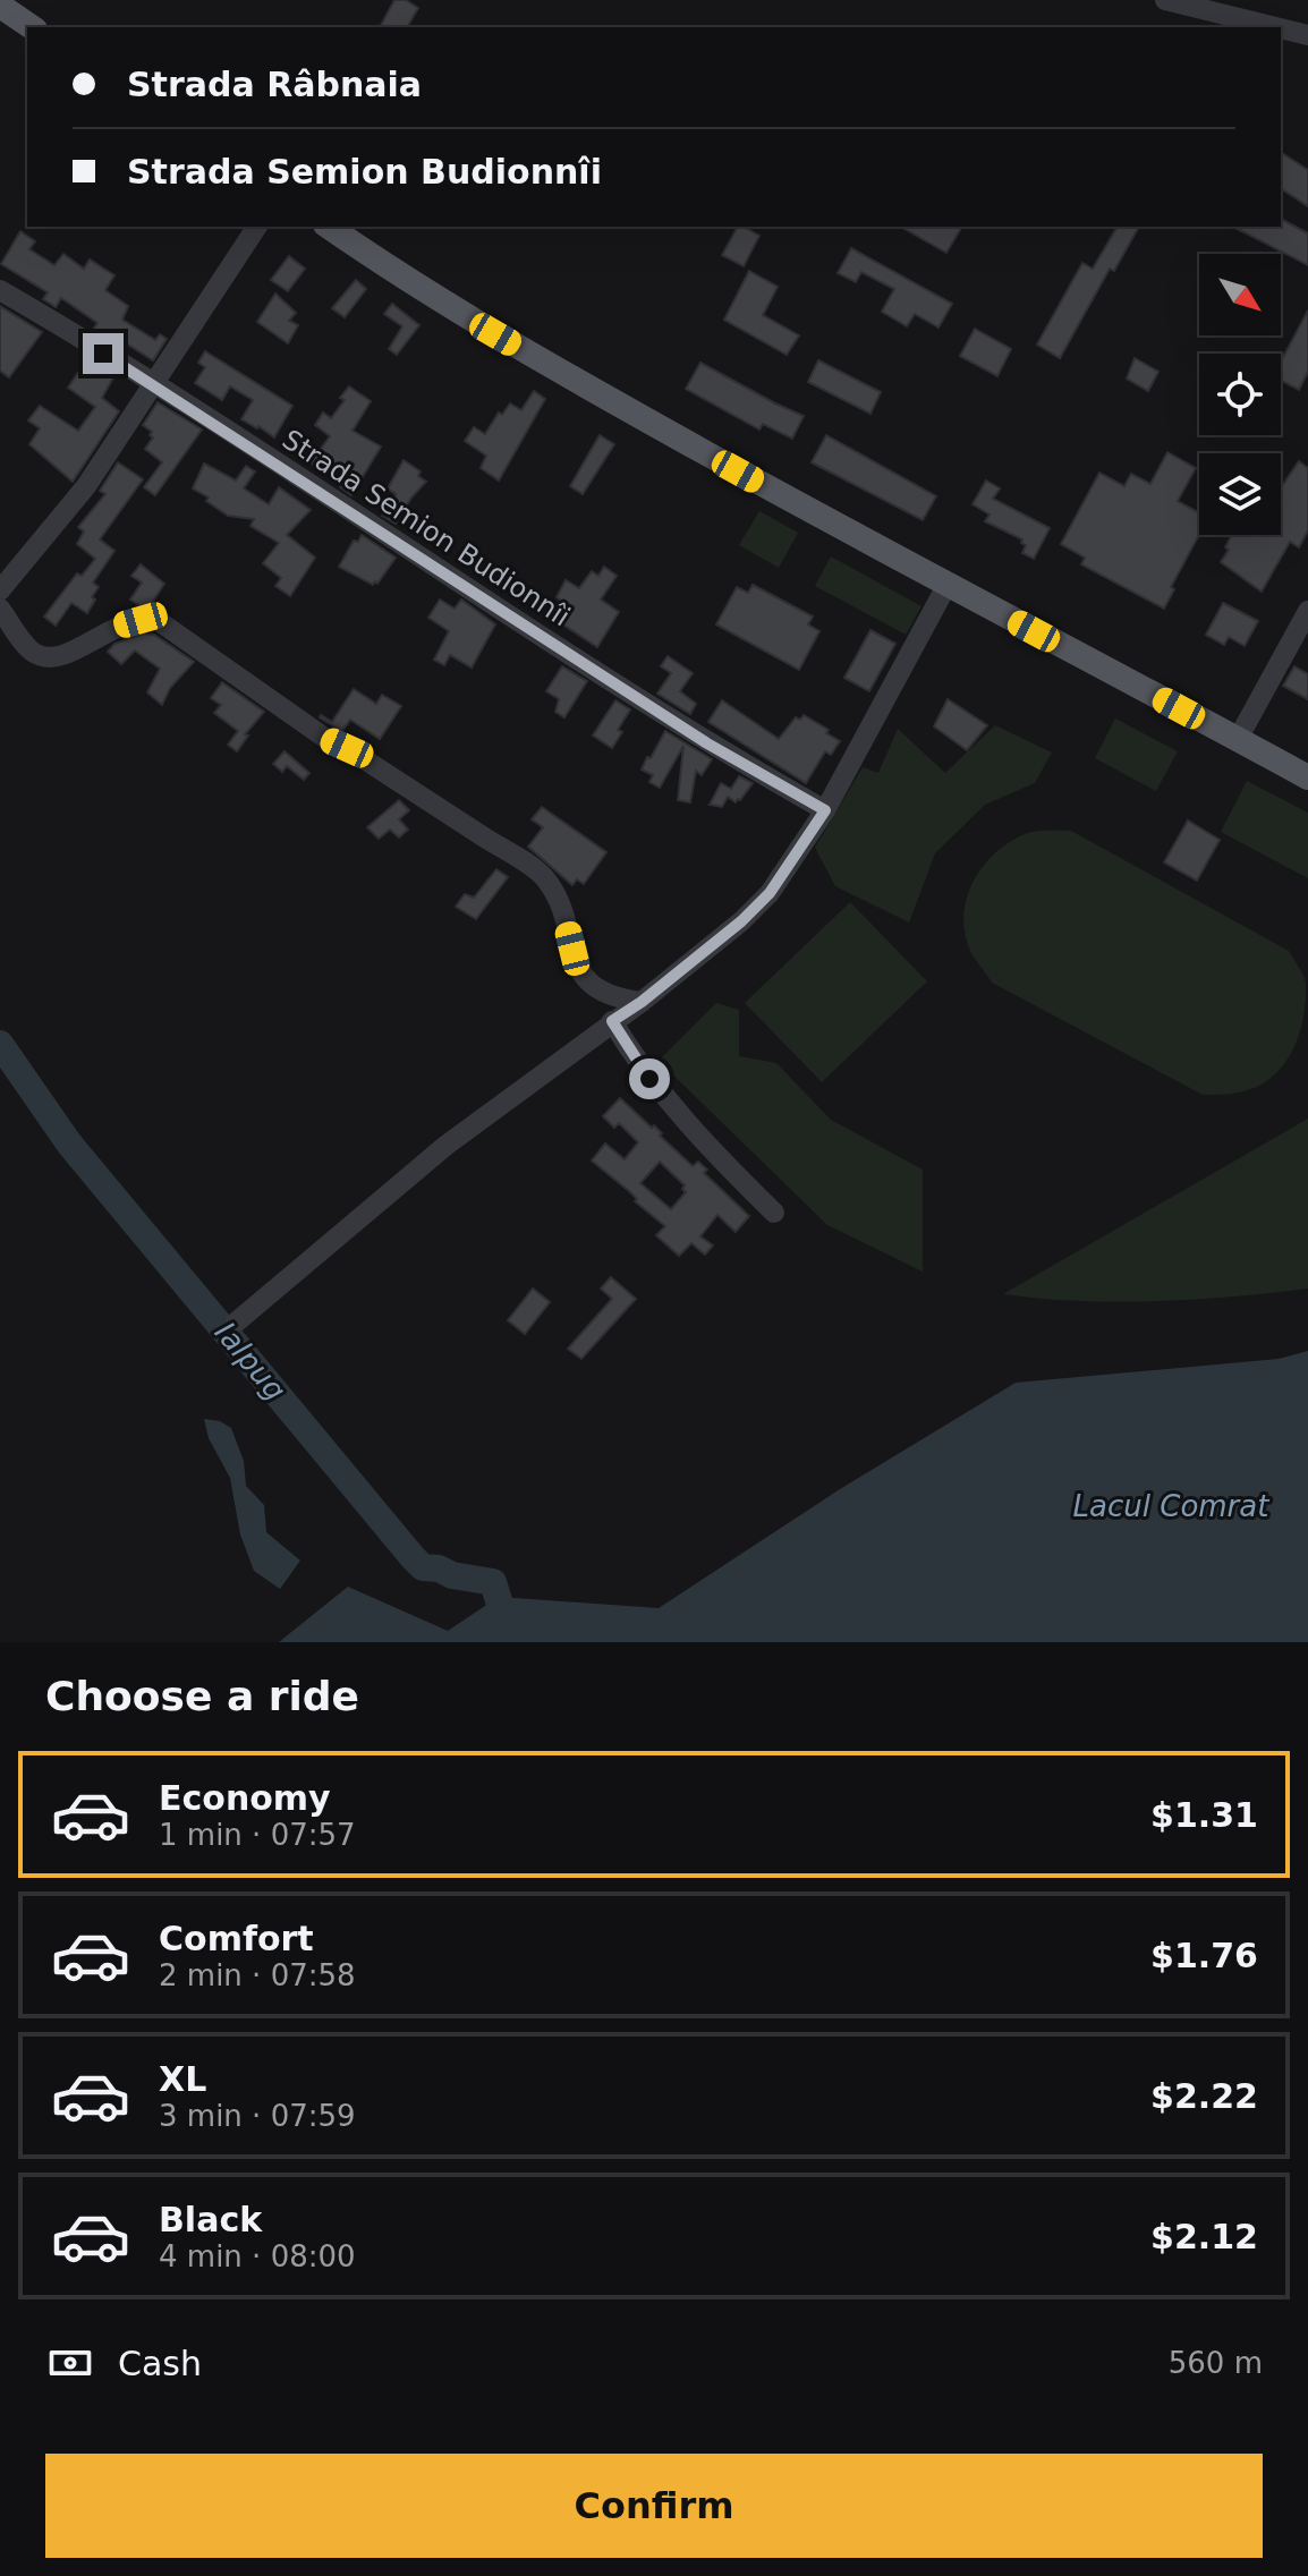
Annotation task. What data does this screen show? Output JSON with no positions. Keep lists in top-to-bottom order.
{
  "streets": {
    "street": ["Strada Semion Budionnîi"]
  },
  "water": ["Ialpug", "Lacul Comrat"],
  "north": "bottom right",
  "page": {
    "banner": ["Strada Râbnaia", "Strada Semion Budionnîi"],
    "heading": "Choose a ride",
    "list": [
      {
        "name": "Economy",
        "note": "1 min · 07:57",
        "value": "$1.31"
      },
      {
        "name": "Comfort",
        "note": "2 min · 07:58",
        "value": "$1.76"
      },
      {
        "name": "XL",
        "note": "3 min · 07:59",
        "value": "$2.22"
      },
      {
        "name": "Black",
        "note": "4 min · 08:00",
        "value": "$2.12"
      }
    ],
    "pay": ["Cash", "560 m"],
    "buttons": "Confirm"
  }
}
